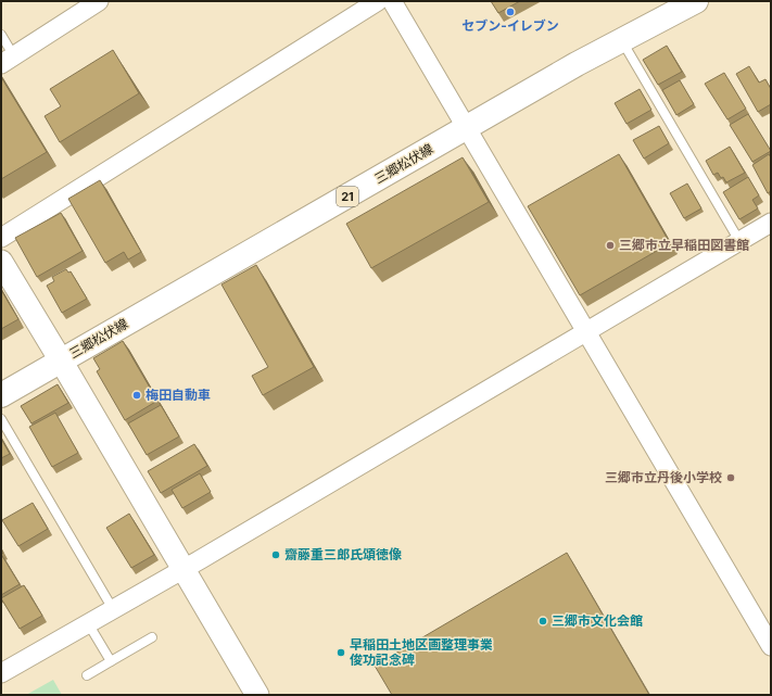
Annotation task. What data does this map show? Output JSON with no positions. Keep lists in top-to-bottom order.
{
  "streets": {
    "main road": ["三郷松伏線", "21"]
  },
  "places": [
    "セブン-イレブン",
    "三郷市立早稲田図書館",
    "梅田自動車",
    "三郷市立丹後小学校",
    "齋藤重三郎氏頌徳像",
    "三郷市文化会館",
    "早稲田土地区画整理事業 俊功記念碑"
  ]
}
